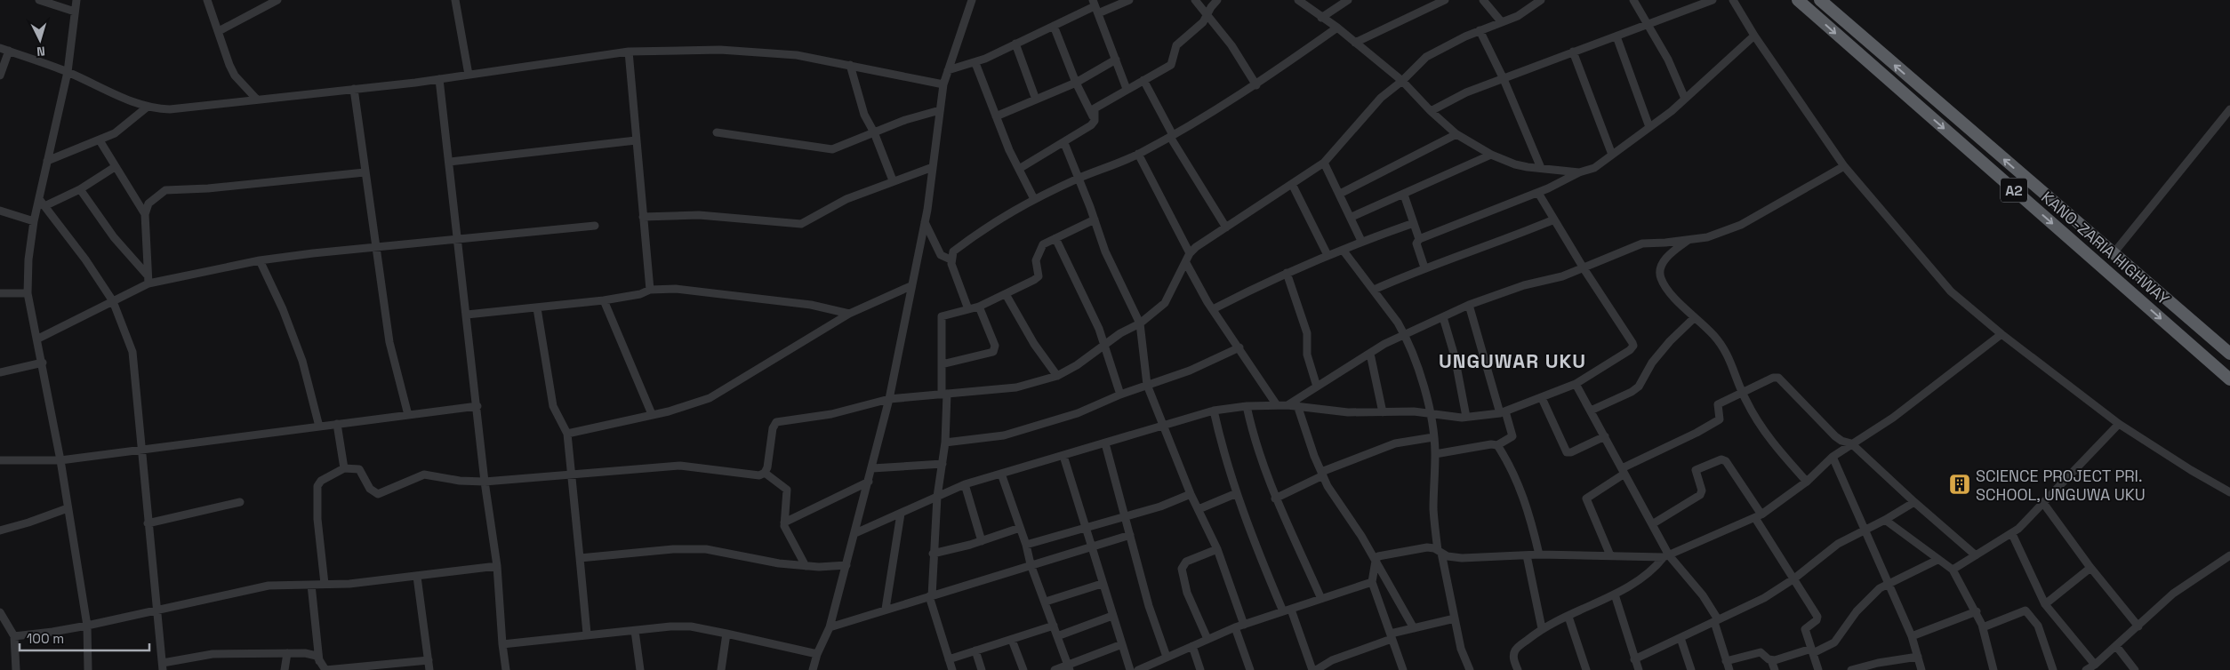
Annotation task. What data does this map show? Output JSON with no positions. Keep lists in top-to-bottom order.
{
  "streets": {
    "highway": ["A2", "KANO-ZARIA HIGHWAY"]
  },
  "districts": ["UNGUWAR UKU"],
  "places": {
    "building": ["SCIENCE PROJECT PRI. SCHOOL, UNGUWA UKU"]
  },
  "scale_bar": "100 m",
  "north": "bottom"
}
